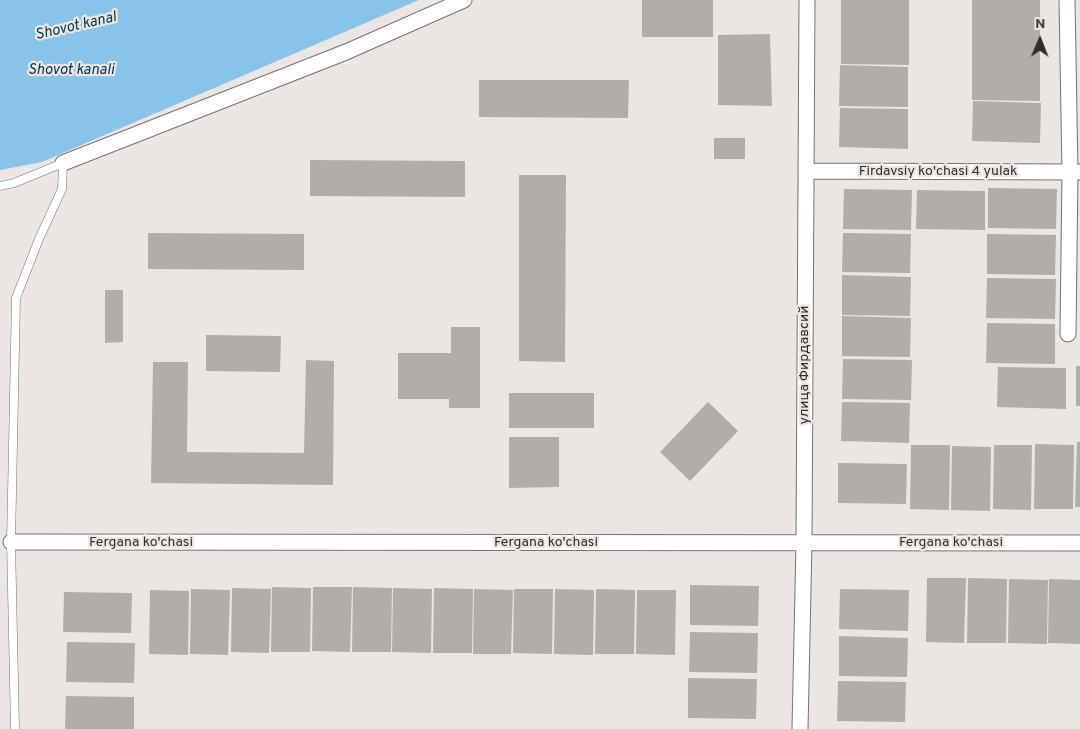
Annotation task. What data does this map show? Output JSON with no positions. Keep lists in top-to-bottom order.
{
  "streets": {
    "street": ["Firdavsiy ko'chasi 4 yulak", "улица Фирдавсий", "Fergana ko'chasi"]
  },
  "crossings": [
    ["Firdavsiy ko'chasi 4 yulak", "улица Фирдавсий"],
    ["улица Фирдавсий", "Fergana ko'chasi"]
  ],
  "water": ["Shovot kanal", "Shovot kanali"],
  "north": "top"
}
